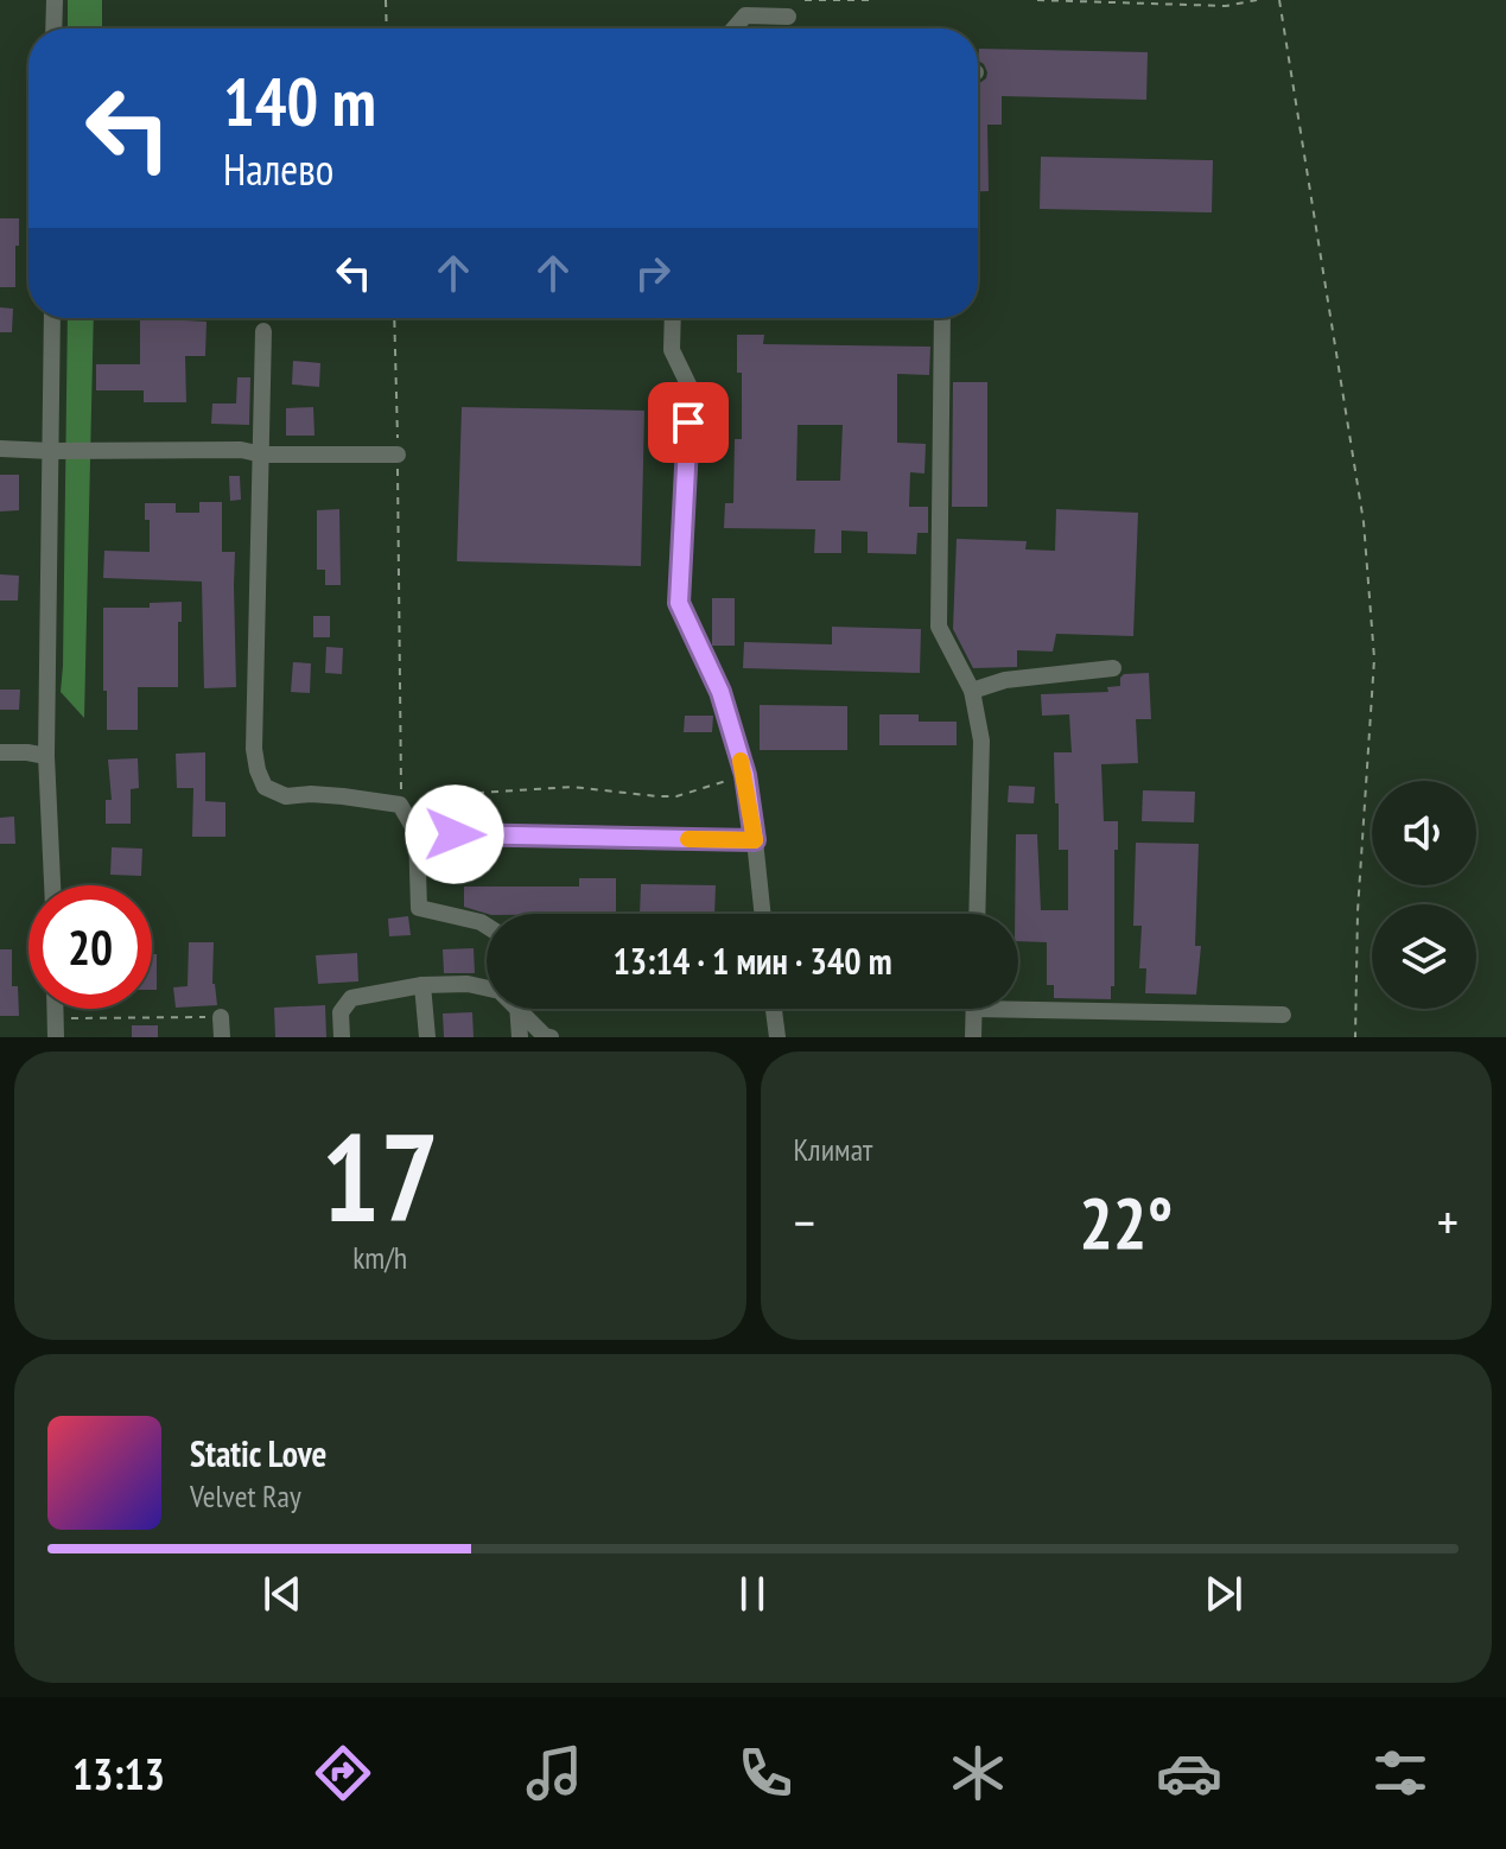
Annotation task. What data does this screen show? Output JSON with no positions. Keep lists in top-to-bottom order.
{
  "page": {
    "turn": ["140 m", "Налево"],
    "limit": "20",
    "trip": "13:14 · 1 мин · 340 m",
    "tile": [
      ["17", "km/h"],
      "Климат"
    ],
    "heat": ["−", "22°", "+"],
    "song": ["Static Love", "Velvet Ray"],
    "tabs": "13:13"
  }
}
